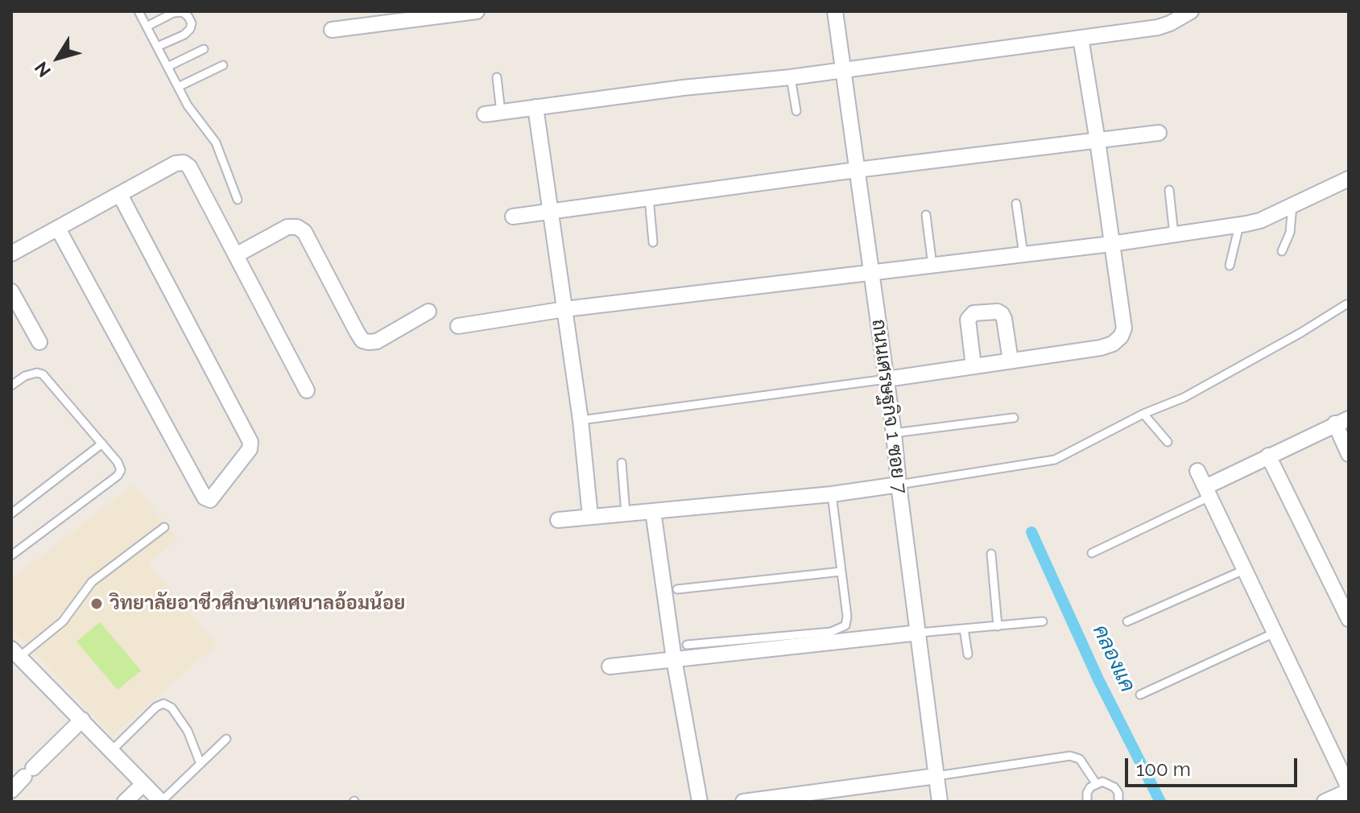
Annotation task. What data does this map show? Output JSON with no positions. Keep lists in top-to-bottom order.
{
  "streets": {
    "street": ["ถนนเศรษฐกิจ 1 ซอย 7"]
  },
  "water": ["คลองแค"],
  "places": ["วิทยาลัยอาชีวศึกษาเทศบาลอ้อมน้อย"],
  "scale_bar": "100 m",
  "north": "bottom left"
}
